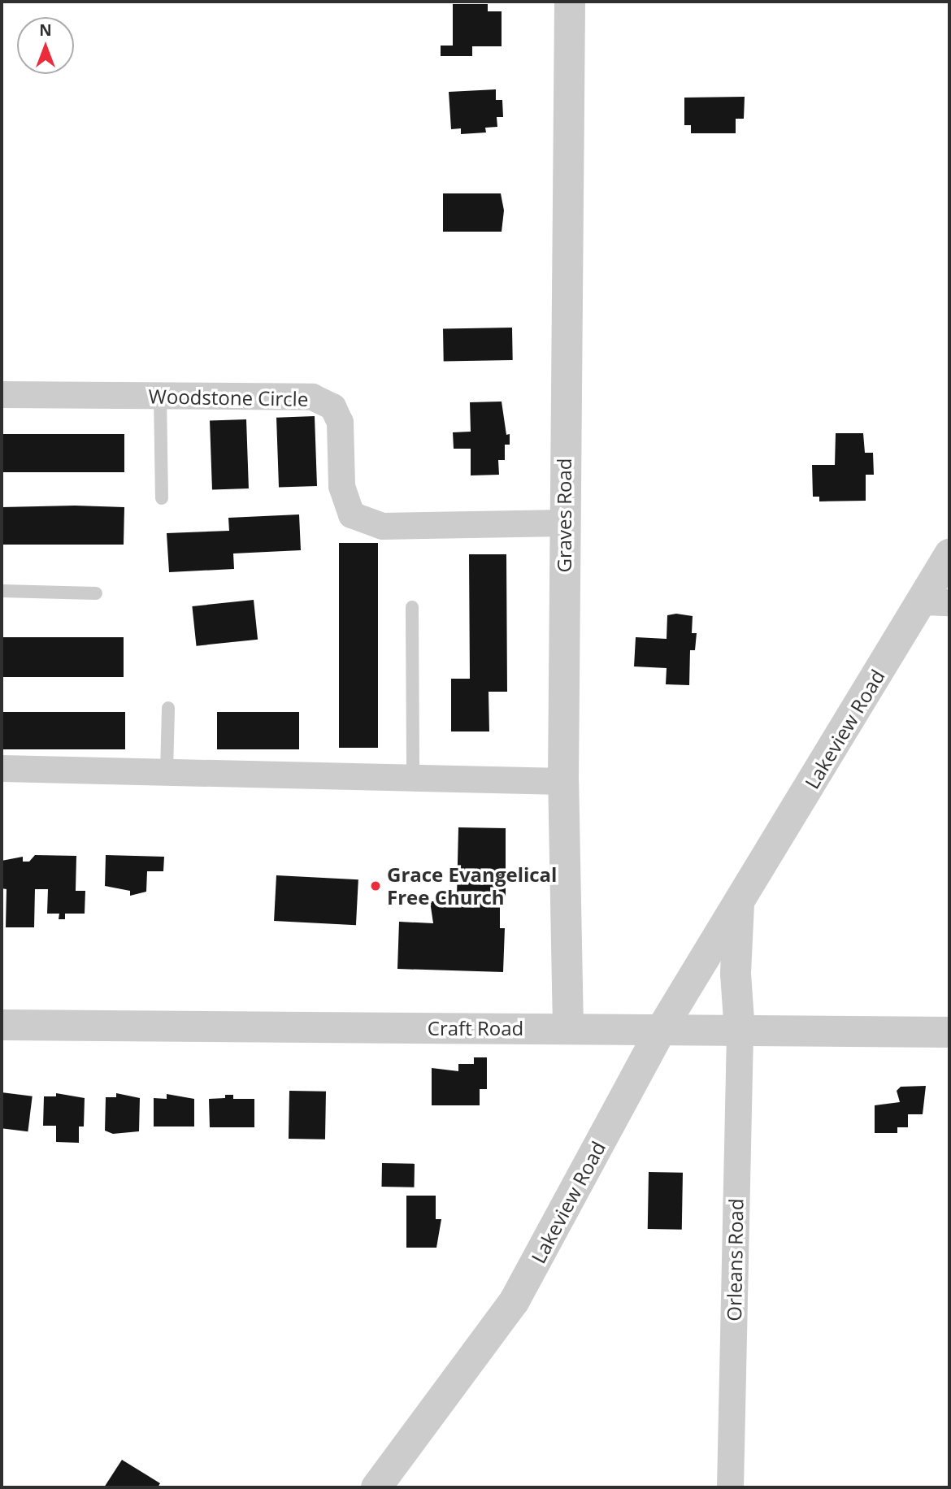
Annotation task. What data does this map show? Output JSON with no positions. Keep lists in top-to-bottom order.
{
  "streets": {
    "street": [
      "Woodstone Circle",
      "Graves Road",
      "Lakeview Road",
      "Craft Road",
      "Orleans Road"
    ]
  },
  "crossings": [
    ["Woodstone Circle", "Graves Road"],
    ["Graves Road", "Craft Road"],
    ["Lakeview Road", "Craft Road"],
    ["Lakeview Road", "Orleans Road"],
    ["Craft Road", "Orleans Road"]
  ],
  "places": ["Grace Evangelical Free Church"],
  "north": "top"
}
